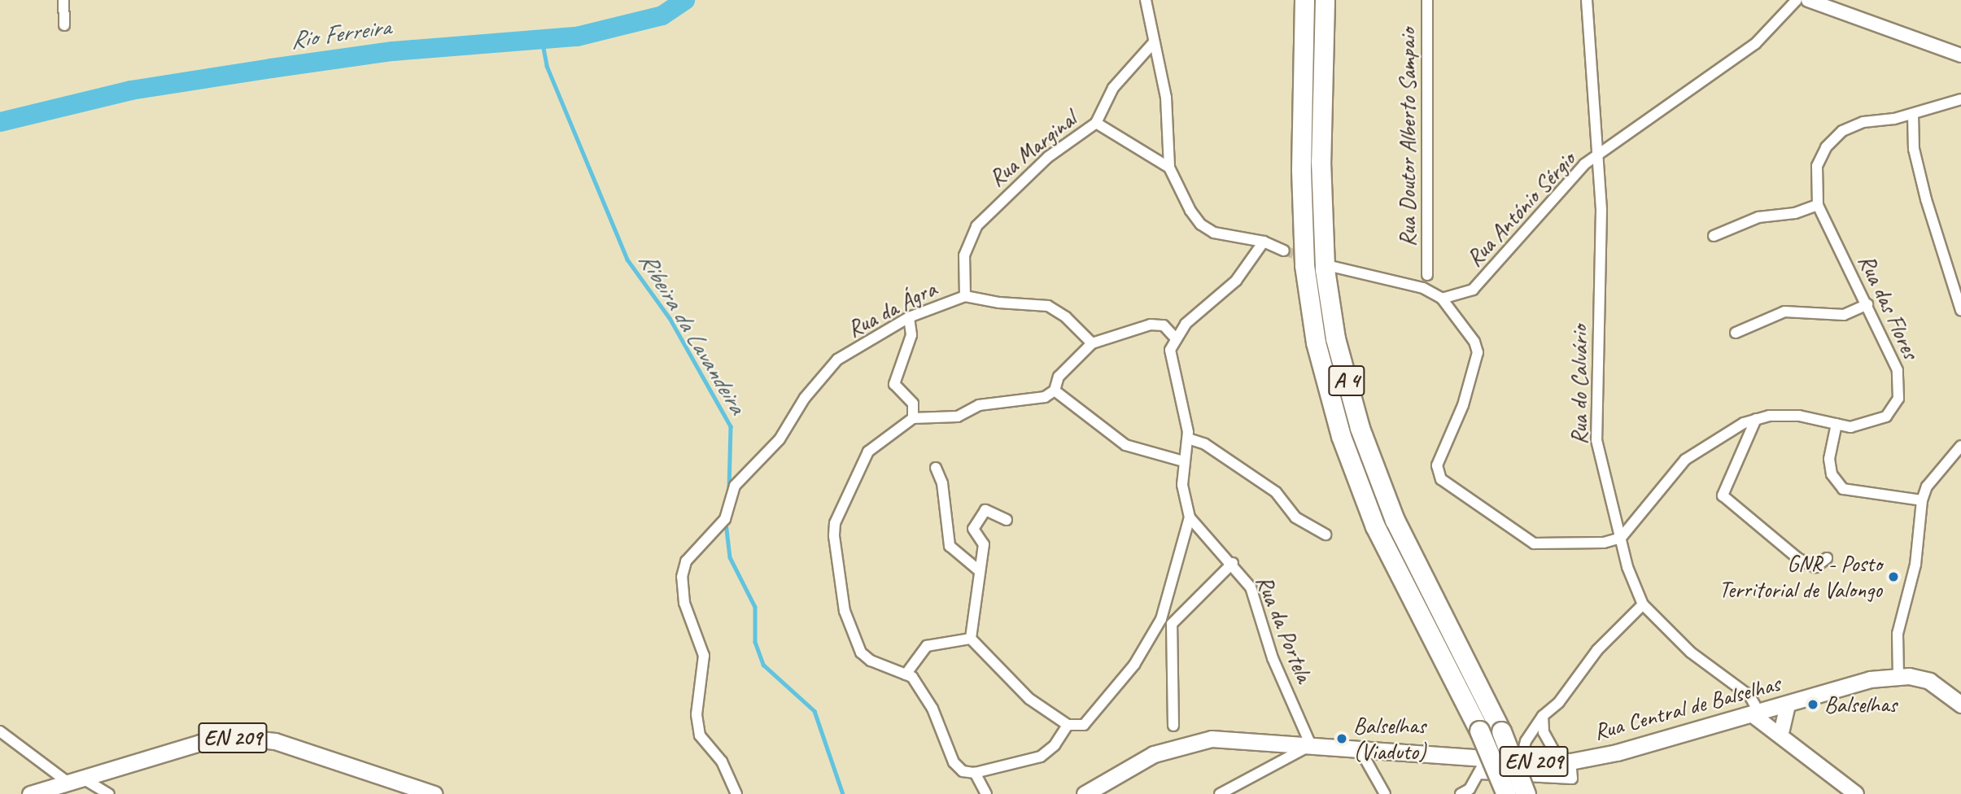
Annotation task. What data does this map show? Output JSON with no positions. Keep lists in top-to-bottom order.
{
  "streets": {
    "highway": ["A 4"],
    "main road": ["Rua Central de Balselhas", "EN 209"],
    "street": [
      "Rua Doutor Alberto Sampaio",
      "Rua Marginal",
      "Rua António Sérgio",
      "Rua das Flores",
      "Rua da Ágra",
      "Rua do Calvário",
      "Rua da Portela"
    ]
  },
  "crossings": [
    ["Rua Marginal", "Rua da Ágra"],
    ["Rua António Sérgio", "Rua do Calvário"],
    ["Rua do Calvário", "Rua Central de Balselhas"],
    ["Rua da Portela", "Rua Central de Balselhas"]
  ],
  "water": ["Rio Ferreira", "Ribeira da Lavandeira"],
  "places": ["GNR - Posto Territorial de Valongo", "Balselhas", "Balselhas (Viaduto)"]
}
